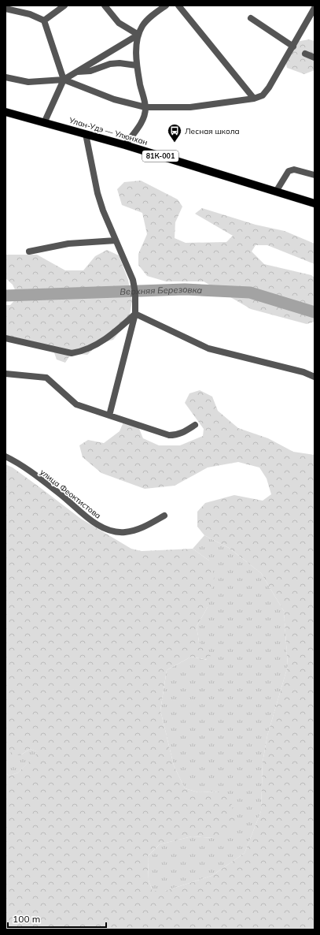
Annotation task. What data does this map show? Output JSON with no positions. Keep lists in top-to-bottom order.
{
  "streets": {
    "main road": ["Улан-Удэ — Улюнхан", "81К-001"],
    "street": ["улица Феоктистова"]
  },
  "water": ["Верхняя Березовка"],
  "places": {
    "bus stop": ["Лесная школа"]
  },
  "scale_bar": "100 m"
}
